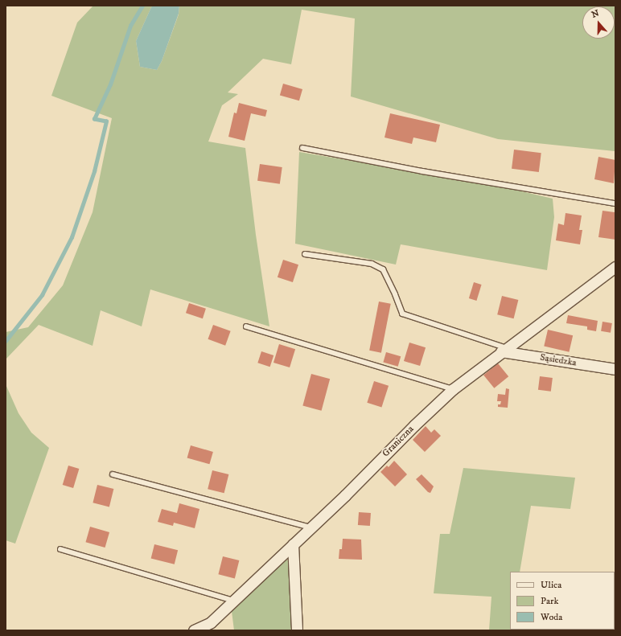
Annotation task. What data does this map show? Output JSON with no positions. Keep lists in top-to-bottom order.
{
  "streets": {
    "street": ["Sąsiedzka", "Graniczna"]
  },
  "crossings": [
    ["Sąsiedzka", "Graniczna"]
  ],
  "legend": ["Ulica", "Park", "Woda"],
  "north": "top"
}
